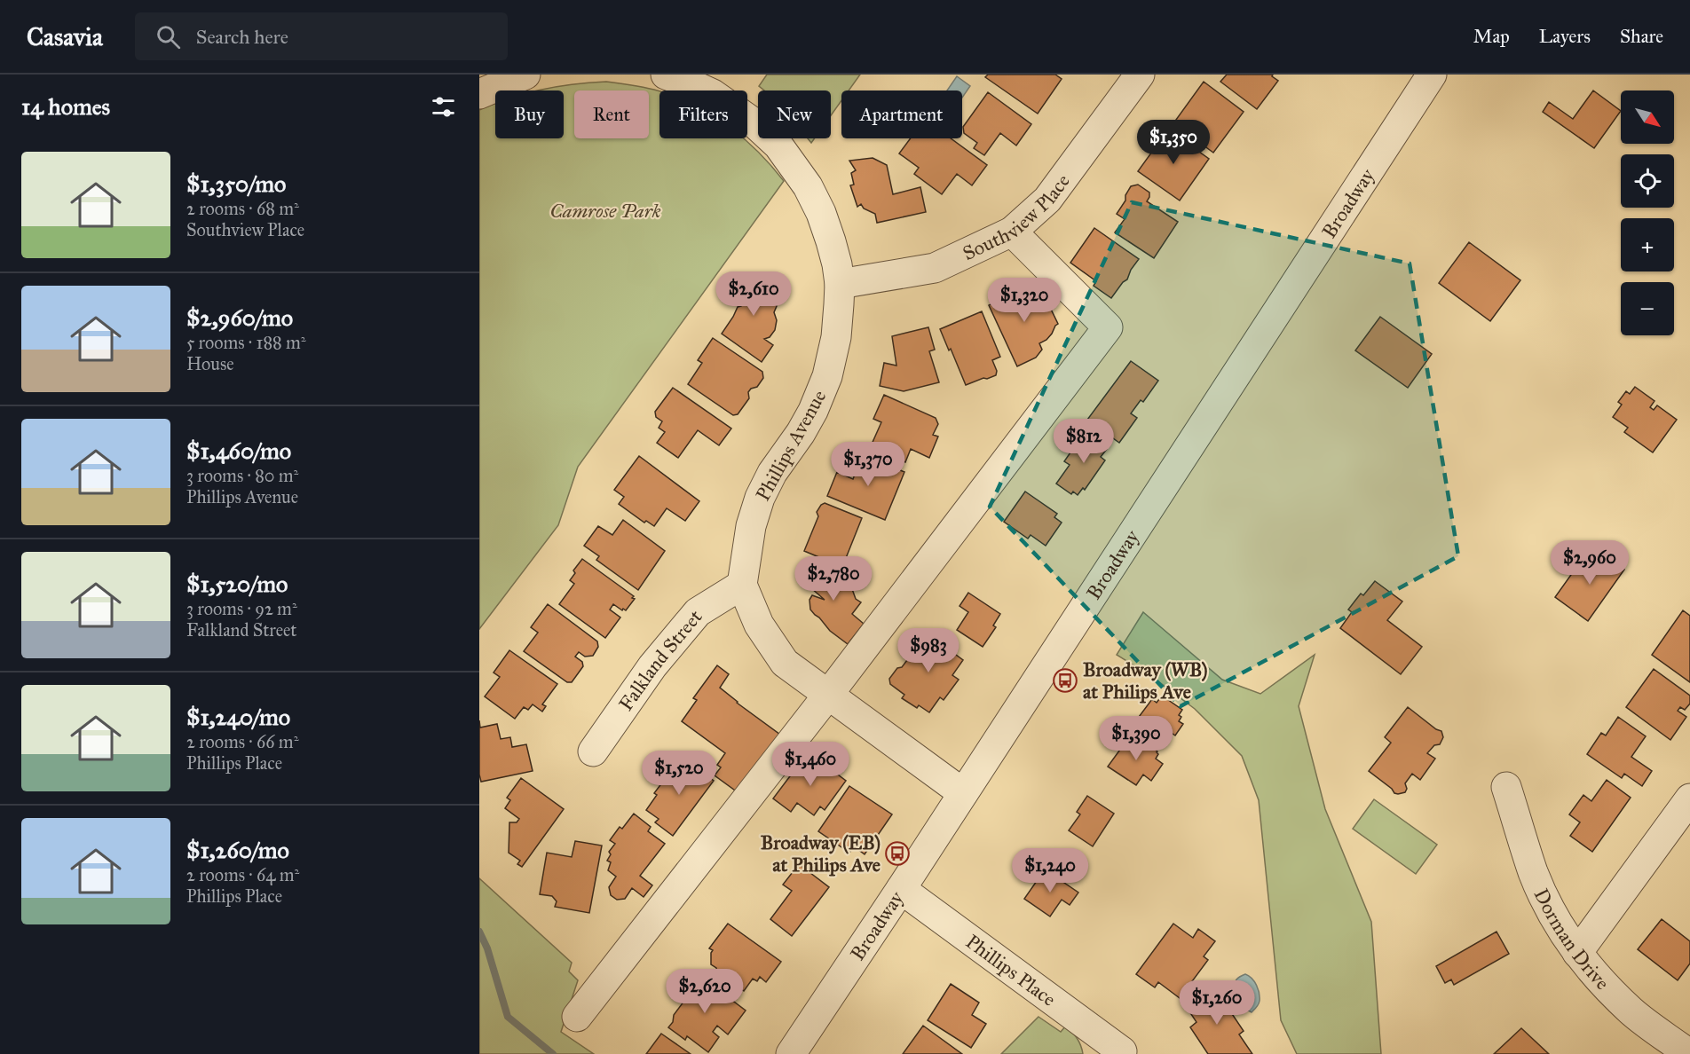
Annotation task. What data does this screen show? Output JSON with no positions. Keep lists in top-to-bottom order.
{
  "streets": {
    "street": [
      "Broadway",
      "Southview Place",
      "Phillips Avenue",
      "Falkland Street",
      "Dorman Drive",
      "Phillips Place"
    ]
  },
  "crossings": [
    ["Broadway", "Phillips Place"],
    ["Southview Place", "Phillips Avenue"],
    ["Phillips Avenue", "Falkland Street"]
  ],
  "parks": ["Camrose Park"],
  "places": {
    "bus stop": ["Broadway (WB) at Philips Ave", "Broadway (EB) at Philips Ave"]
  },
  "north": "bottom right",
  "page": {
    "header": "Casavia",
    "search": "Search here",
    "nav": ["Map", "Layers", "Share"],
    "heading": "14 homes",
    "map_buttons": ["+", "−"],
    "chip": [
      "Buy",
      "Rent",
      "Filters",
      "New",
      "Apartment"
    ],
    "price": [
      "$1,350",
      "$2,610",
      "$1,320",
      "$812",
      "$1,370",
      "$2,960",
      "$2,780",
      "$983",
      "$1,390",
      "$1,460",
      "$1,520",
      "$1,240",
      "$2,620",
      "$1,260"
    ],
    "list": [
      {
        "name": "$1,350/mo",
        "note": "2 rooms · 68 m² · Southview Place"
      },
      {
        "name": "$2,960/mo",
        "note": "5 rooms · 188 m² · House"
      },
      {
        "name": "$1,460/mo",
        "note": "3 rooms · 80 m² · Phillips Avenue"
      },
      {
        "name": "$1,520/mo",
        "note": "3 rooms · 92 m² · Falkland Street"
      },
      {
        "name": "$1,240/mo",
        "note": "2 rooms · 66 m² · Phillips Place"
      },
      {
        "name": "$1,260/mo",
        "note": "2 rooms · 64 m² · Phillips Place"
      }
    ]
  }
}
